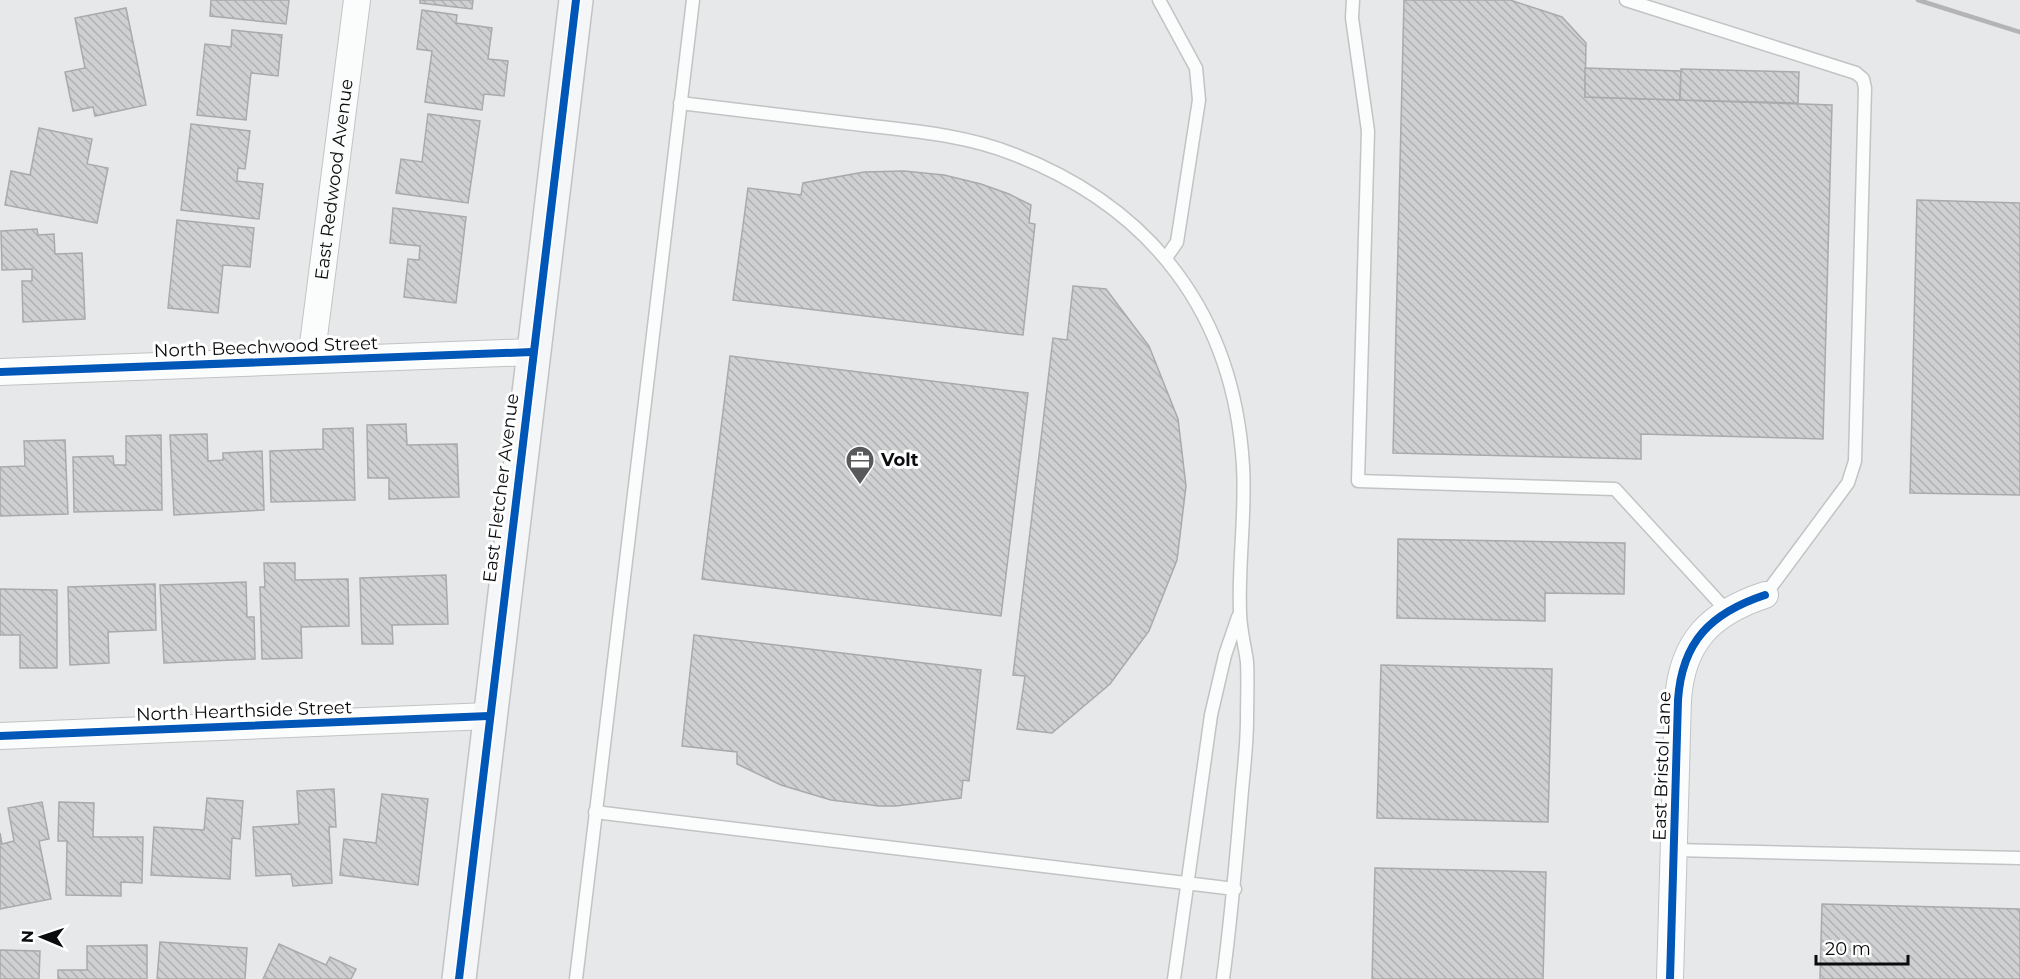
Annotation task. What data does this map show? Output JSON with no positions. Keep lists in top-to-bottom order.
{
  "streets": {
    "street": [
      "East Redwood Avenue",
      "North Beechwood Street",
      "East Fletcher Avenue",
      "North Hearthside Street",
      "East Bristol Lane"
    ]
  },
  "crossings": [
    ["East Redwood Avenue", "North Beechwood Street"],
    ["North Beechwood Street", "East Fletcher Avenue"],
    ["East Fletcher Avenue", "North Hearthside Street"]
  ],
  "places": {
    "office": ["Volt"]
  },
  "scale_bar": "20 m",
  "north": "left"
}
